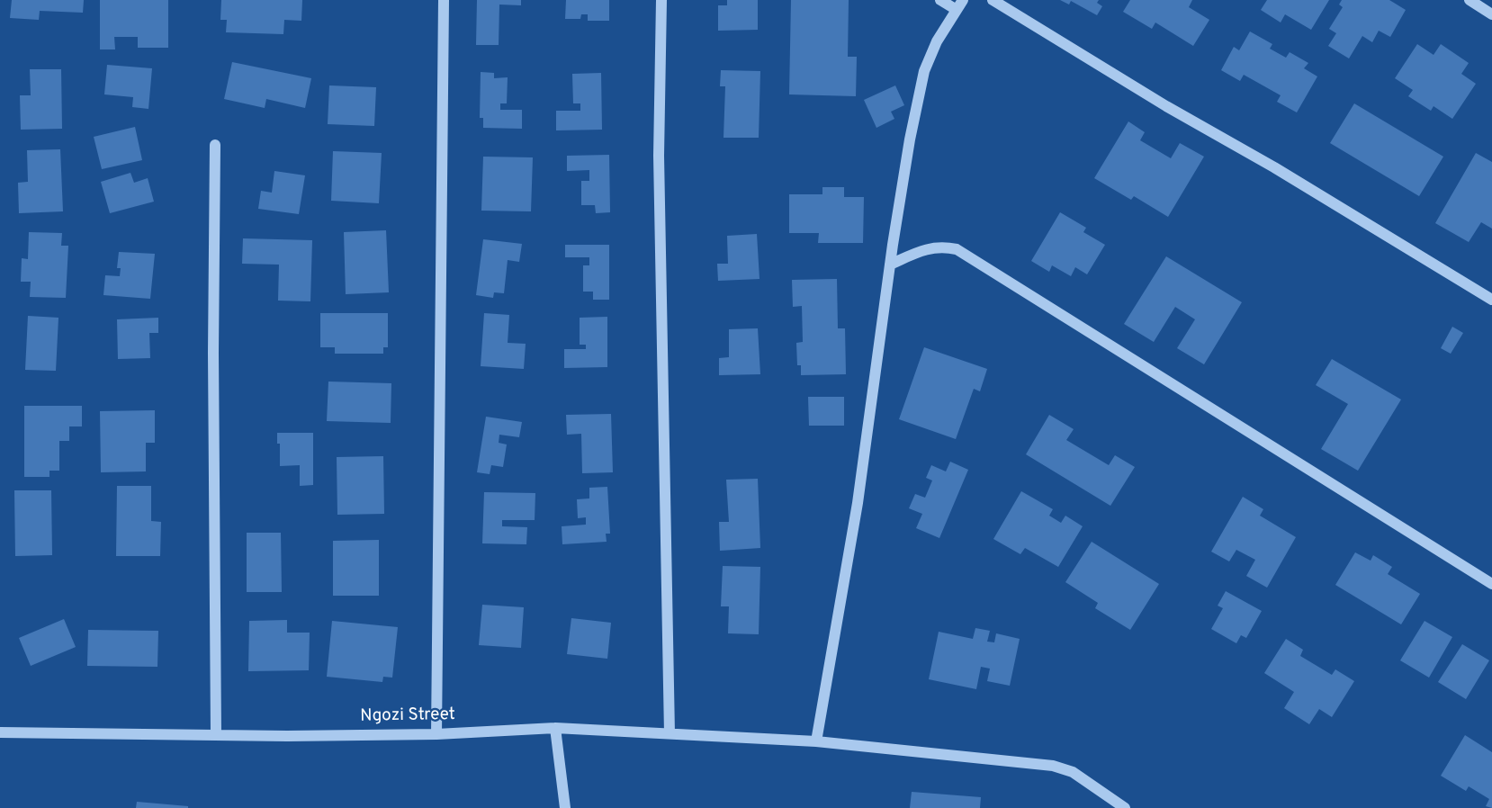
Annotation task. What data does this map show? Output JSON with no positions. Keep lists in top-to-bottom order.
{
  "streets": {
    "street": ["Ngozi Street"]
  }
}
